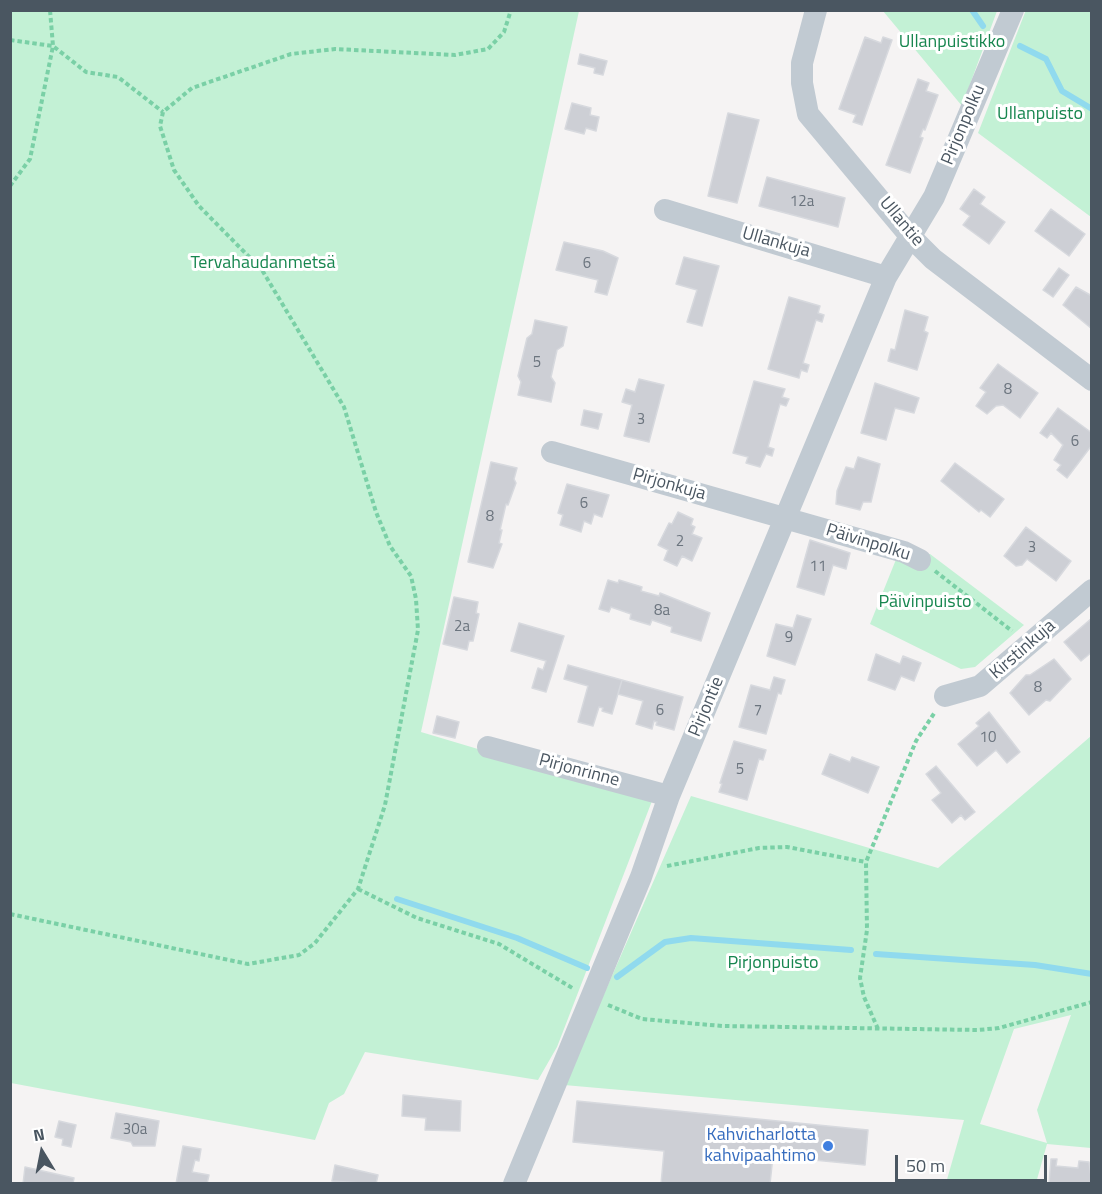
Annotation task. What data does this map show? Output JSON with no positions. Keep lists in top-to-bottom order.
{
  "streets": {
    "street": [
      "Pirjonpolku",
      "Ullantie",
      "Ullankuja",
      "Pirjonkuja",
      "Päivinpolku",
      "Kirstinkuja",
      "Pirjontie",
      "Pirjonrinne"
    ]
  },
  "crossings": [
    ["Pirjonpolku", "Ullantie"],
    ["Pirjonpolku", "Pirjontie"],
    ["Ullantie", "Pirjontie"],
    ["Ullankuja", "Pirjontie"],
    ["Pirjonkuja", "Päivinpolku"],
    ["Pirjonkuja", "Pirjontie"],
    ["Päivinpolku", "Kirstinkuja"],
    ["Päivinpolku", "Pirjontie"],
    ["Pirjontie", "Pirjonrinne"]
  ],
  "parks": [
    "Ullanpuistikko",
    "Ullanpuisto",
    "Tervahaudanmetsä",
    "Päivinpuisto",
    "Pirjonpuisto"
  ],
  "places": ["Kahvicharlotta kahvipaahtimo"],
  "house_numbers": [
    "12a",
    "6",
    "5",
    "8",
    "3",
    "6",
    "6",
    "8",
    "2",
    "3",
    "11",
    "8a",
    "2a",
    "9",
    "8",
    "6",
    "7",
    "10",
    "5",
    "30a"
  ],
  "scale_bar": "50 m",
  "north": "top"
}
